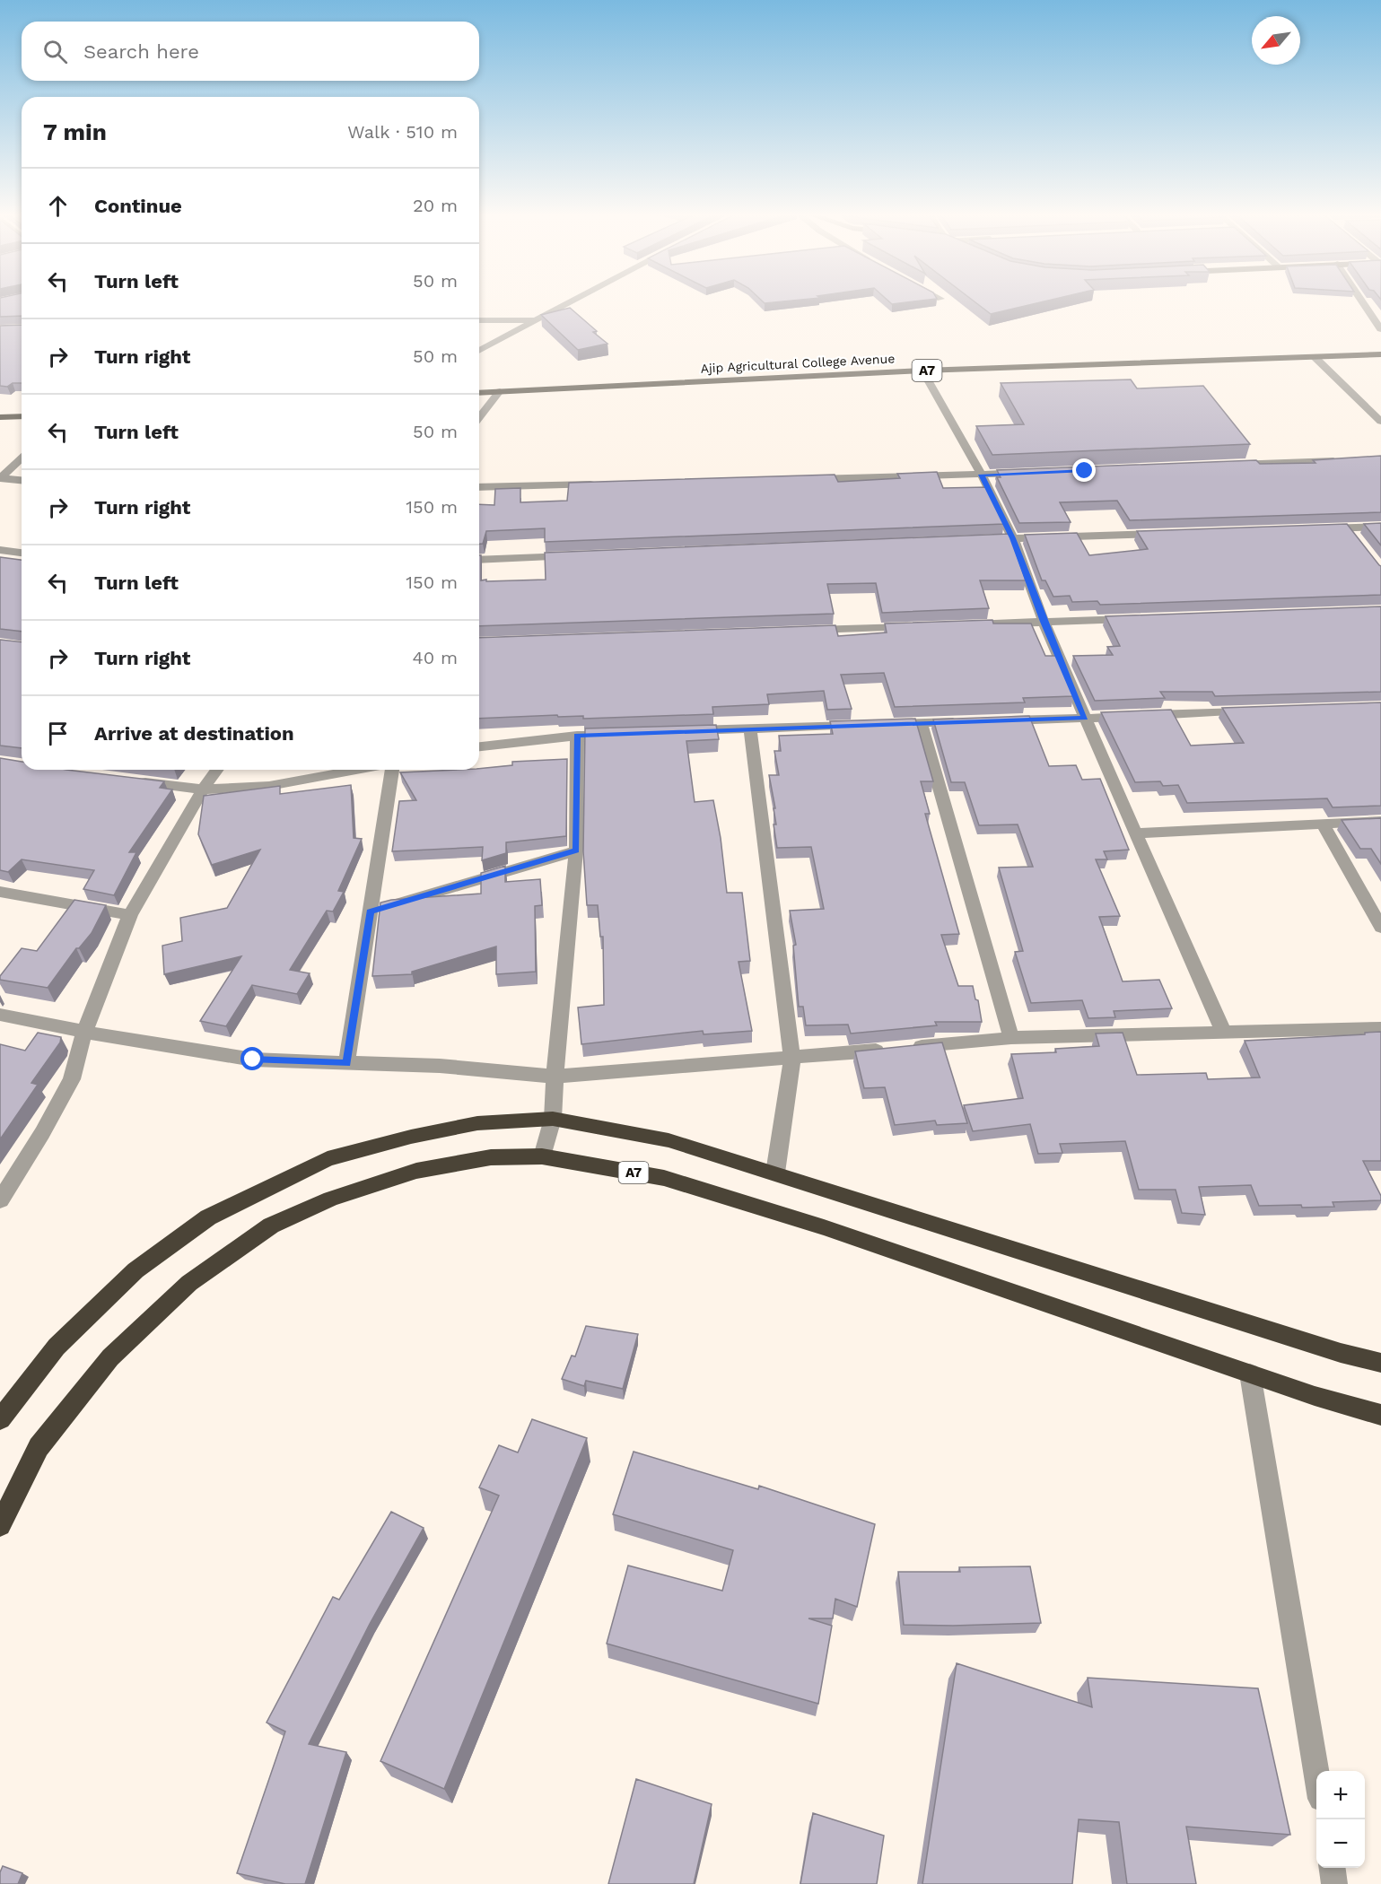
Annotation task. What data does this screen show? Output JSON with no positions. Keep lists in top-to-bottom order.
{
  "streets": {
    "highway": ["A7"],
    "main road": ["Ajip Agricultural College Avenue"]
  },
  "north": "bottom left",
  "page": {
    "search": "Search here",
    "heading": ["7 min", "Walk · 510 m"],
    "list": [
      ["Continue", "20 m"],
      ["Turn left", "50 m"],
      ["Turn right", "50 m"],
      ["Turn left", "50 m"],
      ["Turn right", "150 m"],
      ["Turn left", "150 m"],
      ["Turn right", "40 m"],
      "Arrive at destination"
    ],
    "map_buttons": ["+", "−"]
  }
}
